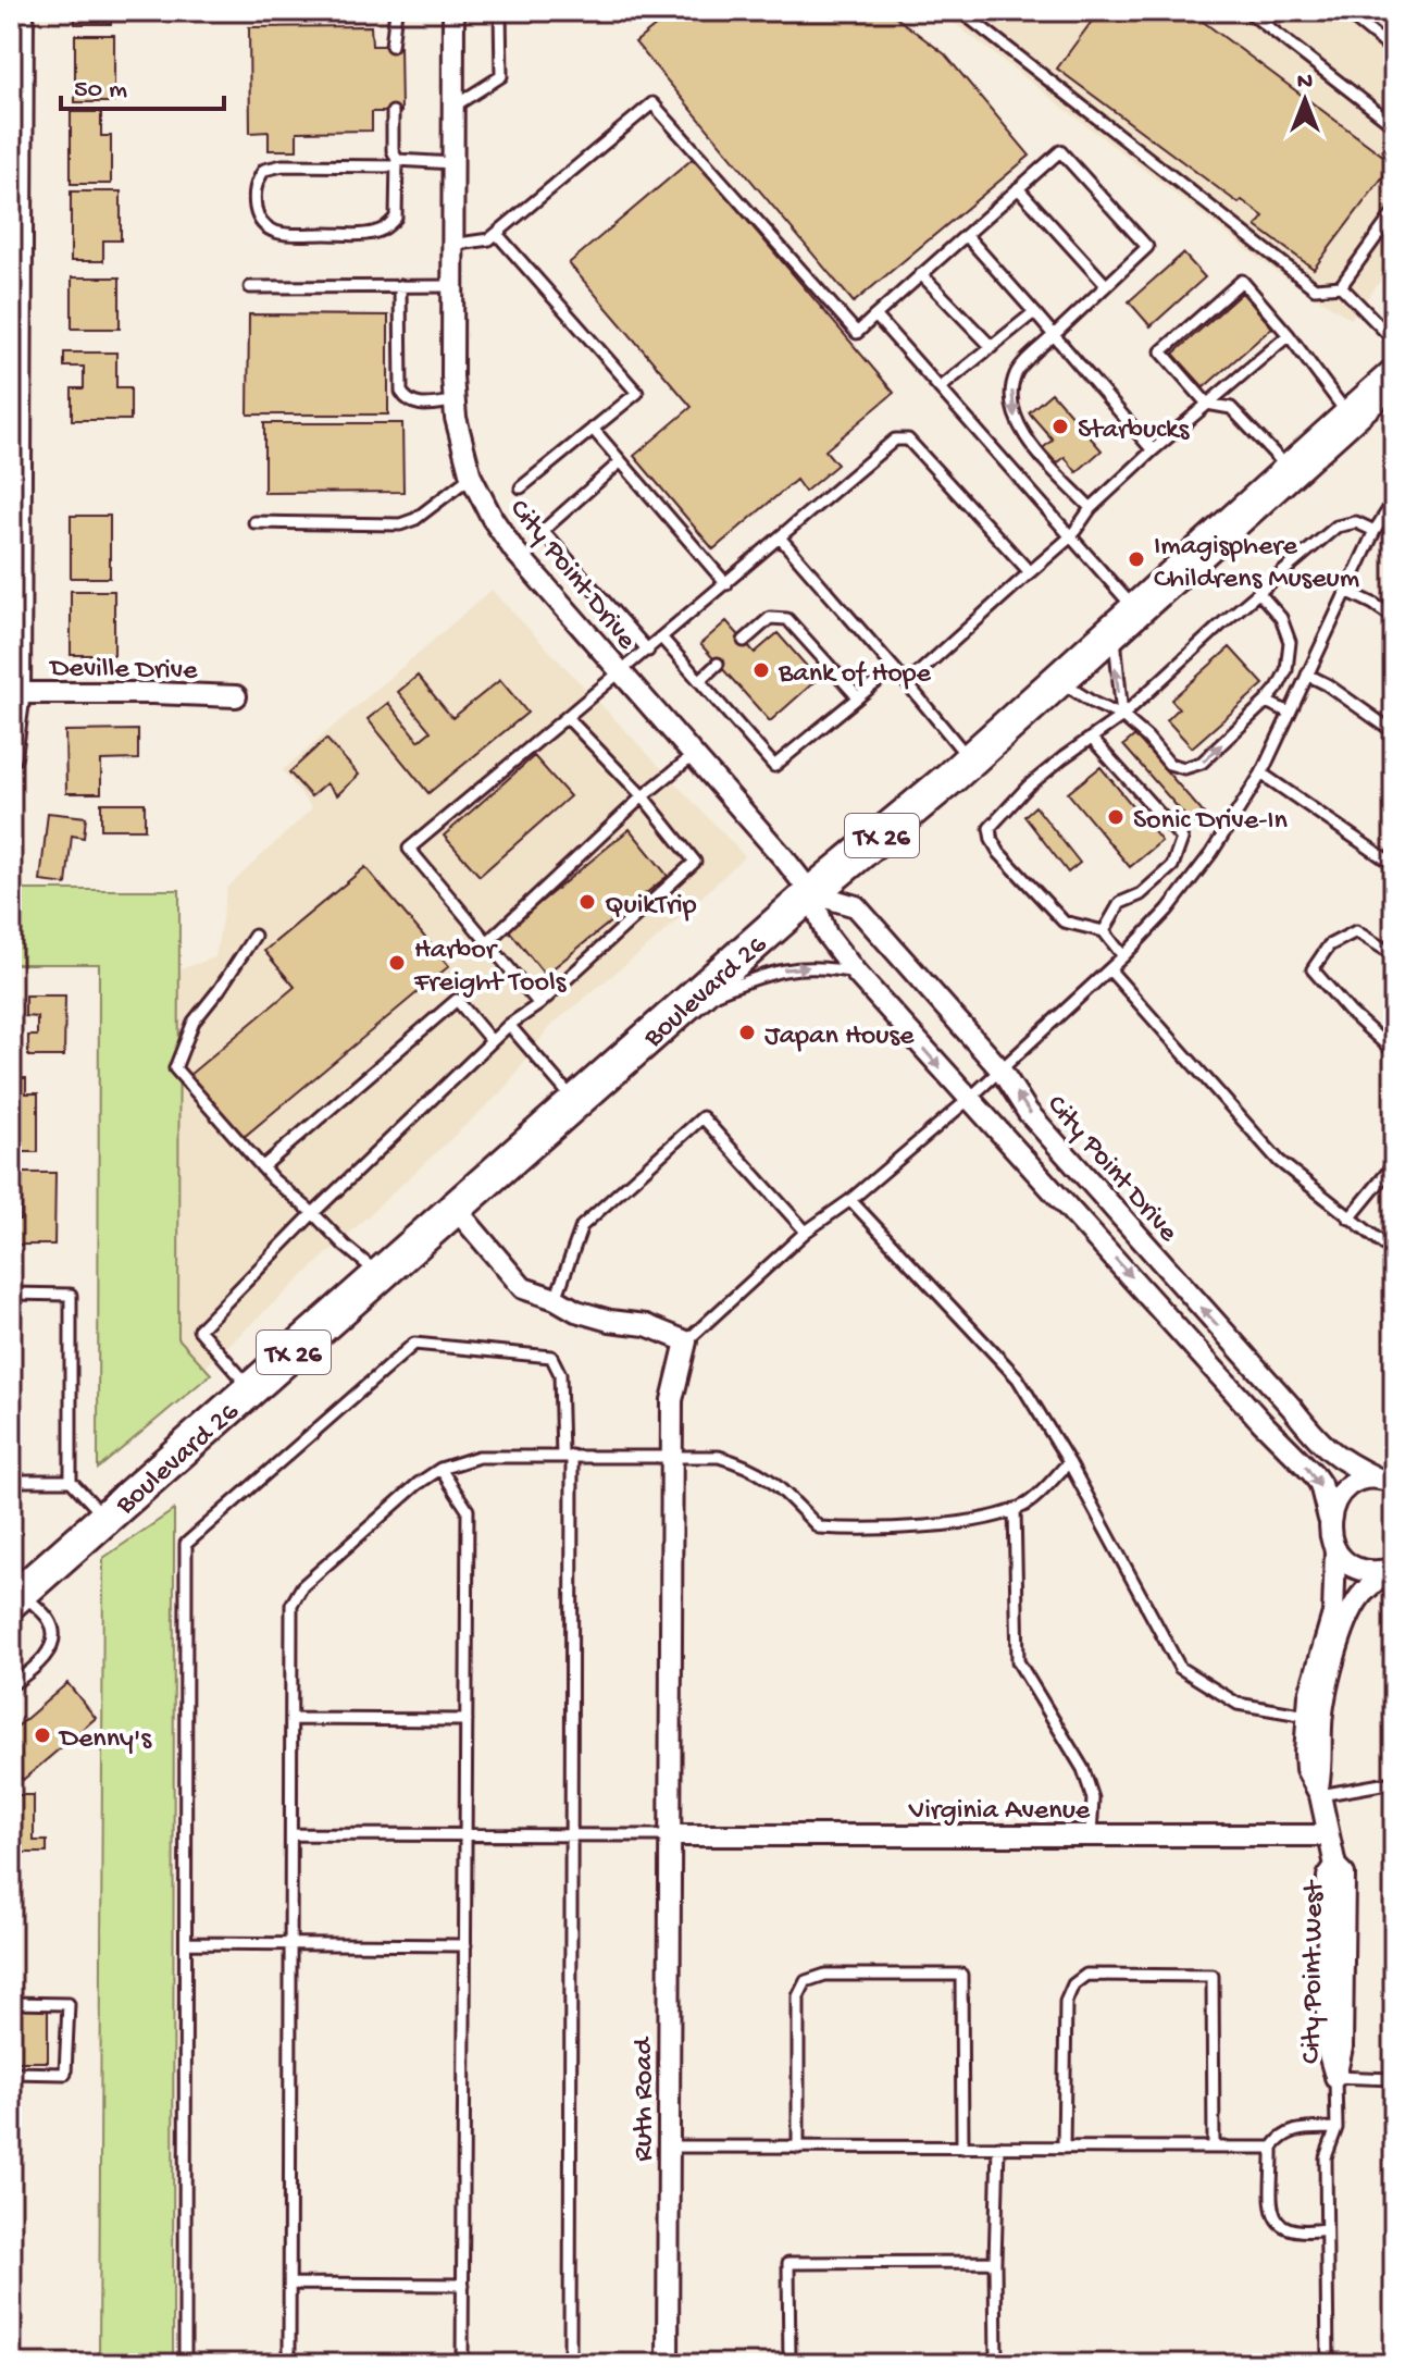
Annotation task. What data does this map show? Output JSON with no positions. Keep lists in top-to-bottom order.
{
  "streets": {
    "main road": ["TX 26", "Boulevard 26"],
    "street": [
      "City Point Drive",
      "Deville Drive",
      "Virginia Avenue",
      "City Point West",
      "Ruth Road"
    ]
  },
  "crossings": [
    ["City Point Drive", "Boulevard 26"],
    ["City Point Drive", "City Point West"],
    ["Virginia Avenue", "City Point West"],
    ["Virginia Avenue", "Ruth Road"]
  ],
  "places": [
    "Starbucks",
    "Imagisphere Childrens Museum",
    "Bank of Hope",
    "Sonic Drive-In",
    "QuikTrip",
    "Harbor Freight Tools",
    "Japan House",
    "Denny's"
  ],
  "scale_bar": "50 m",
  "north": "top"
}
